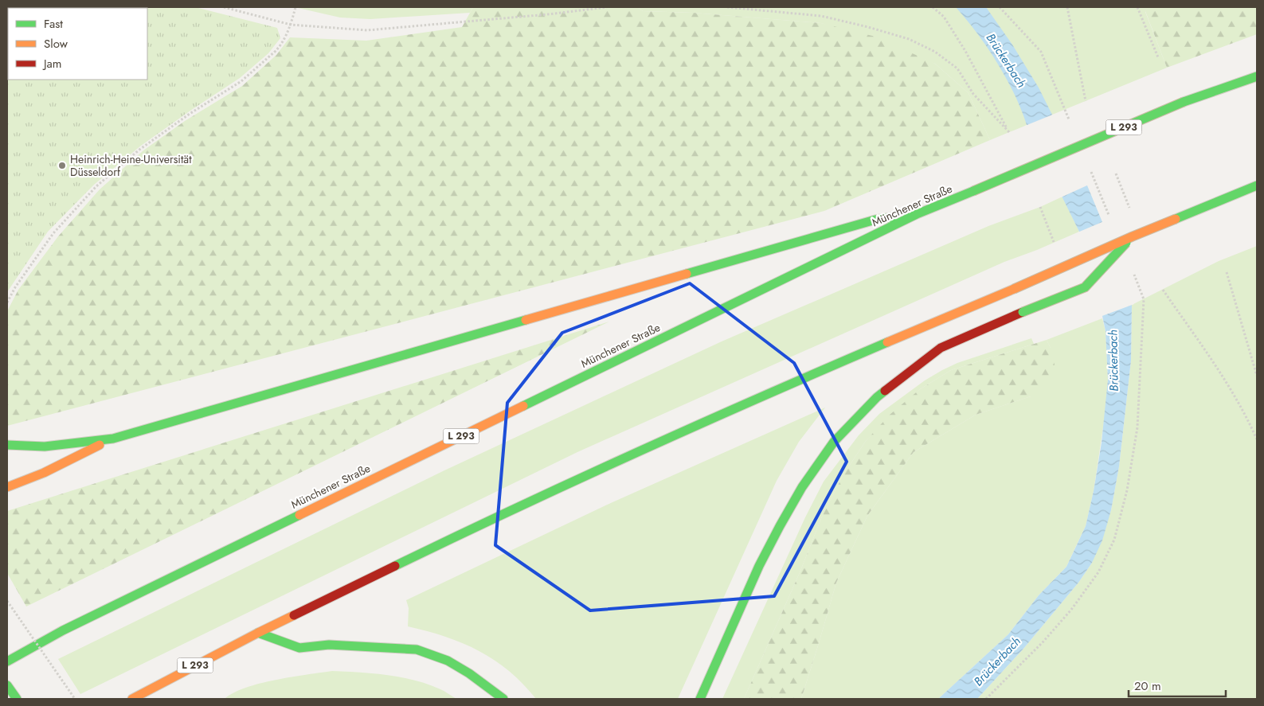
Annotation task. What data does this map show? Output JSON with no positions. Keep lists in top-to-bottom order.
{
  "streets": {
    "main road": ["L 293", "Münchener Straße"]
  },
  "water": ["Brückerbach"],
  "places": ["Heinrich-Heine-Universität Düsseldorf"],
  "legend": ["Fast", "Slow", "Jam"],
  "scale_bar": "20 m"
}
